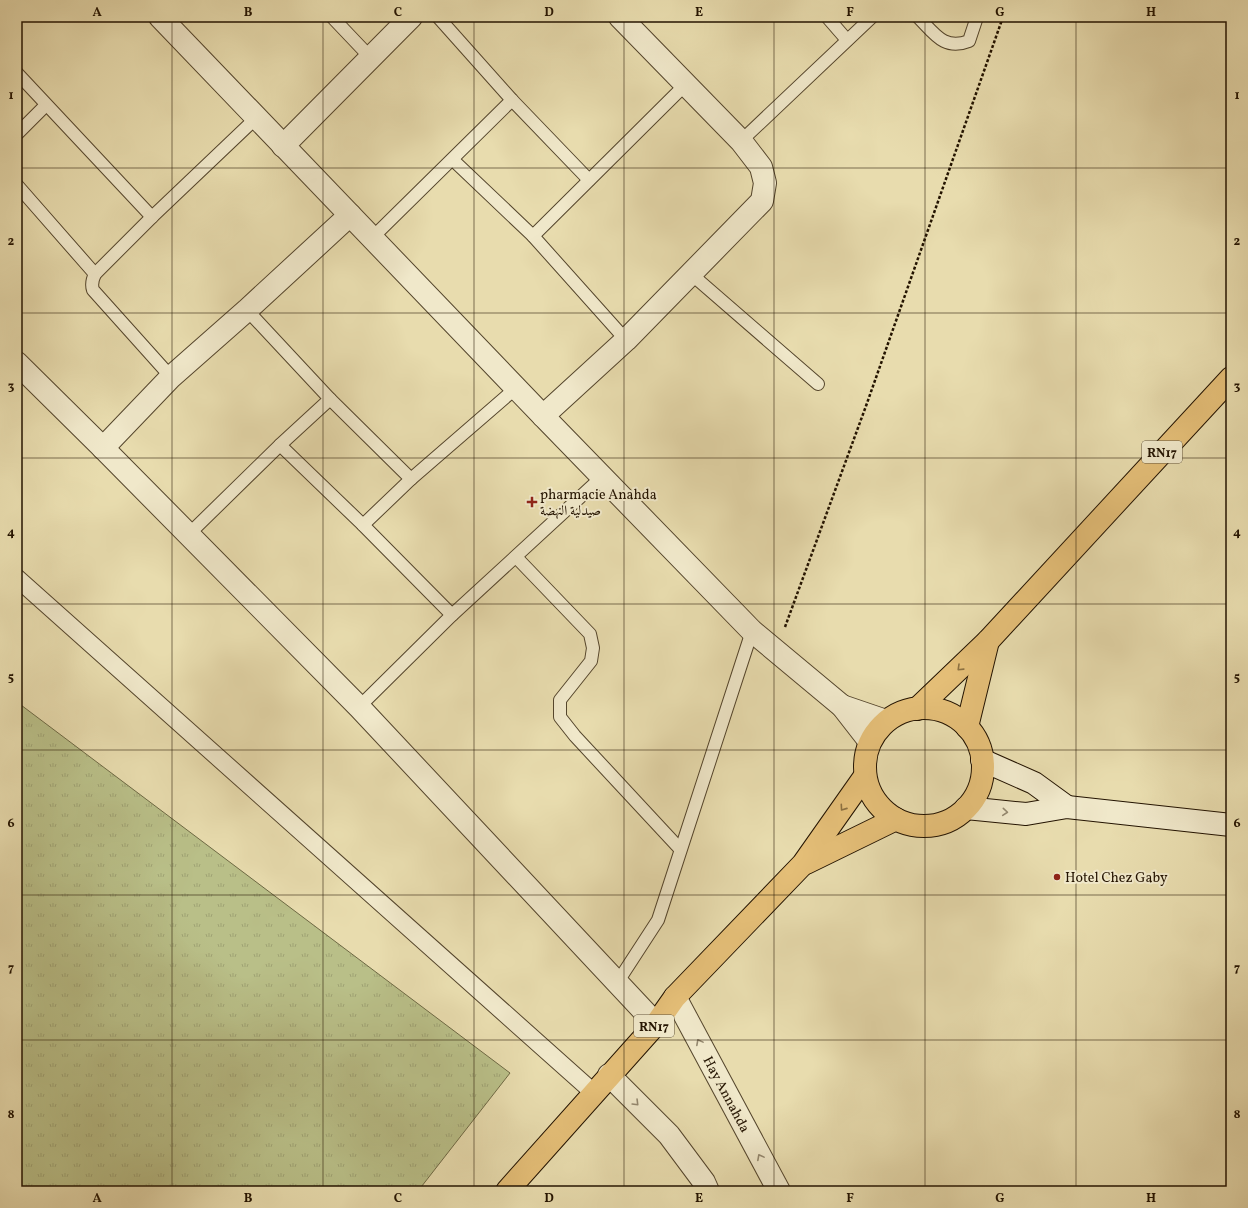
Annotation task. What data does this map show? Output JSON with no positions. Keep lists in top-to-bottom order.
{
  "streets": {
    "main road": ["RN17"],
    "street": ["Hay Annahda"]
  },
  "crossings": [
    ["RN17", "Hay Annahda"]
  ],
  "places": {
    "health": ["pharmacie Anahda صيدلية النهضة"],
    "other": ["Hotel Chez Gaby"]
  },
  "grid": {
    "columns": [
      "A",
      "B",
      "C",
      "D",
      "E",
      "F",
      "G",
      "H"
    ],
    "rows": [
      "1",
      "2",
      "3",
      "4",
      "5",
      "6",
      "7",
      "8"
    ]
  }
}
